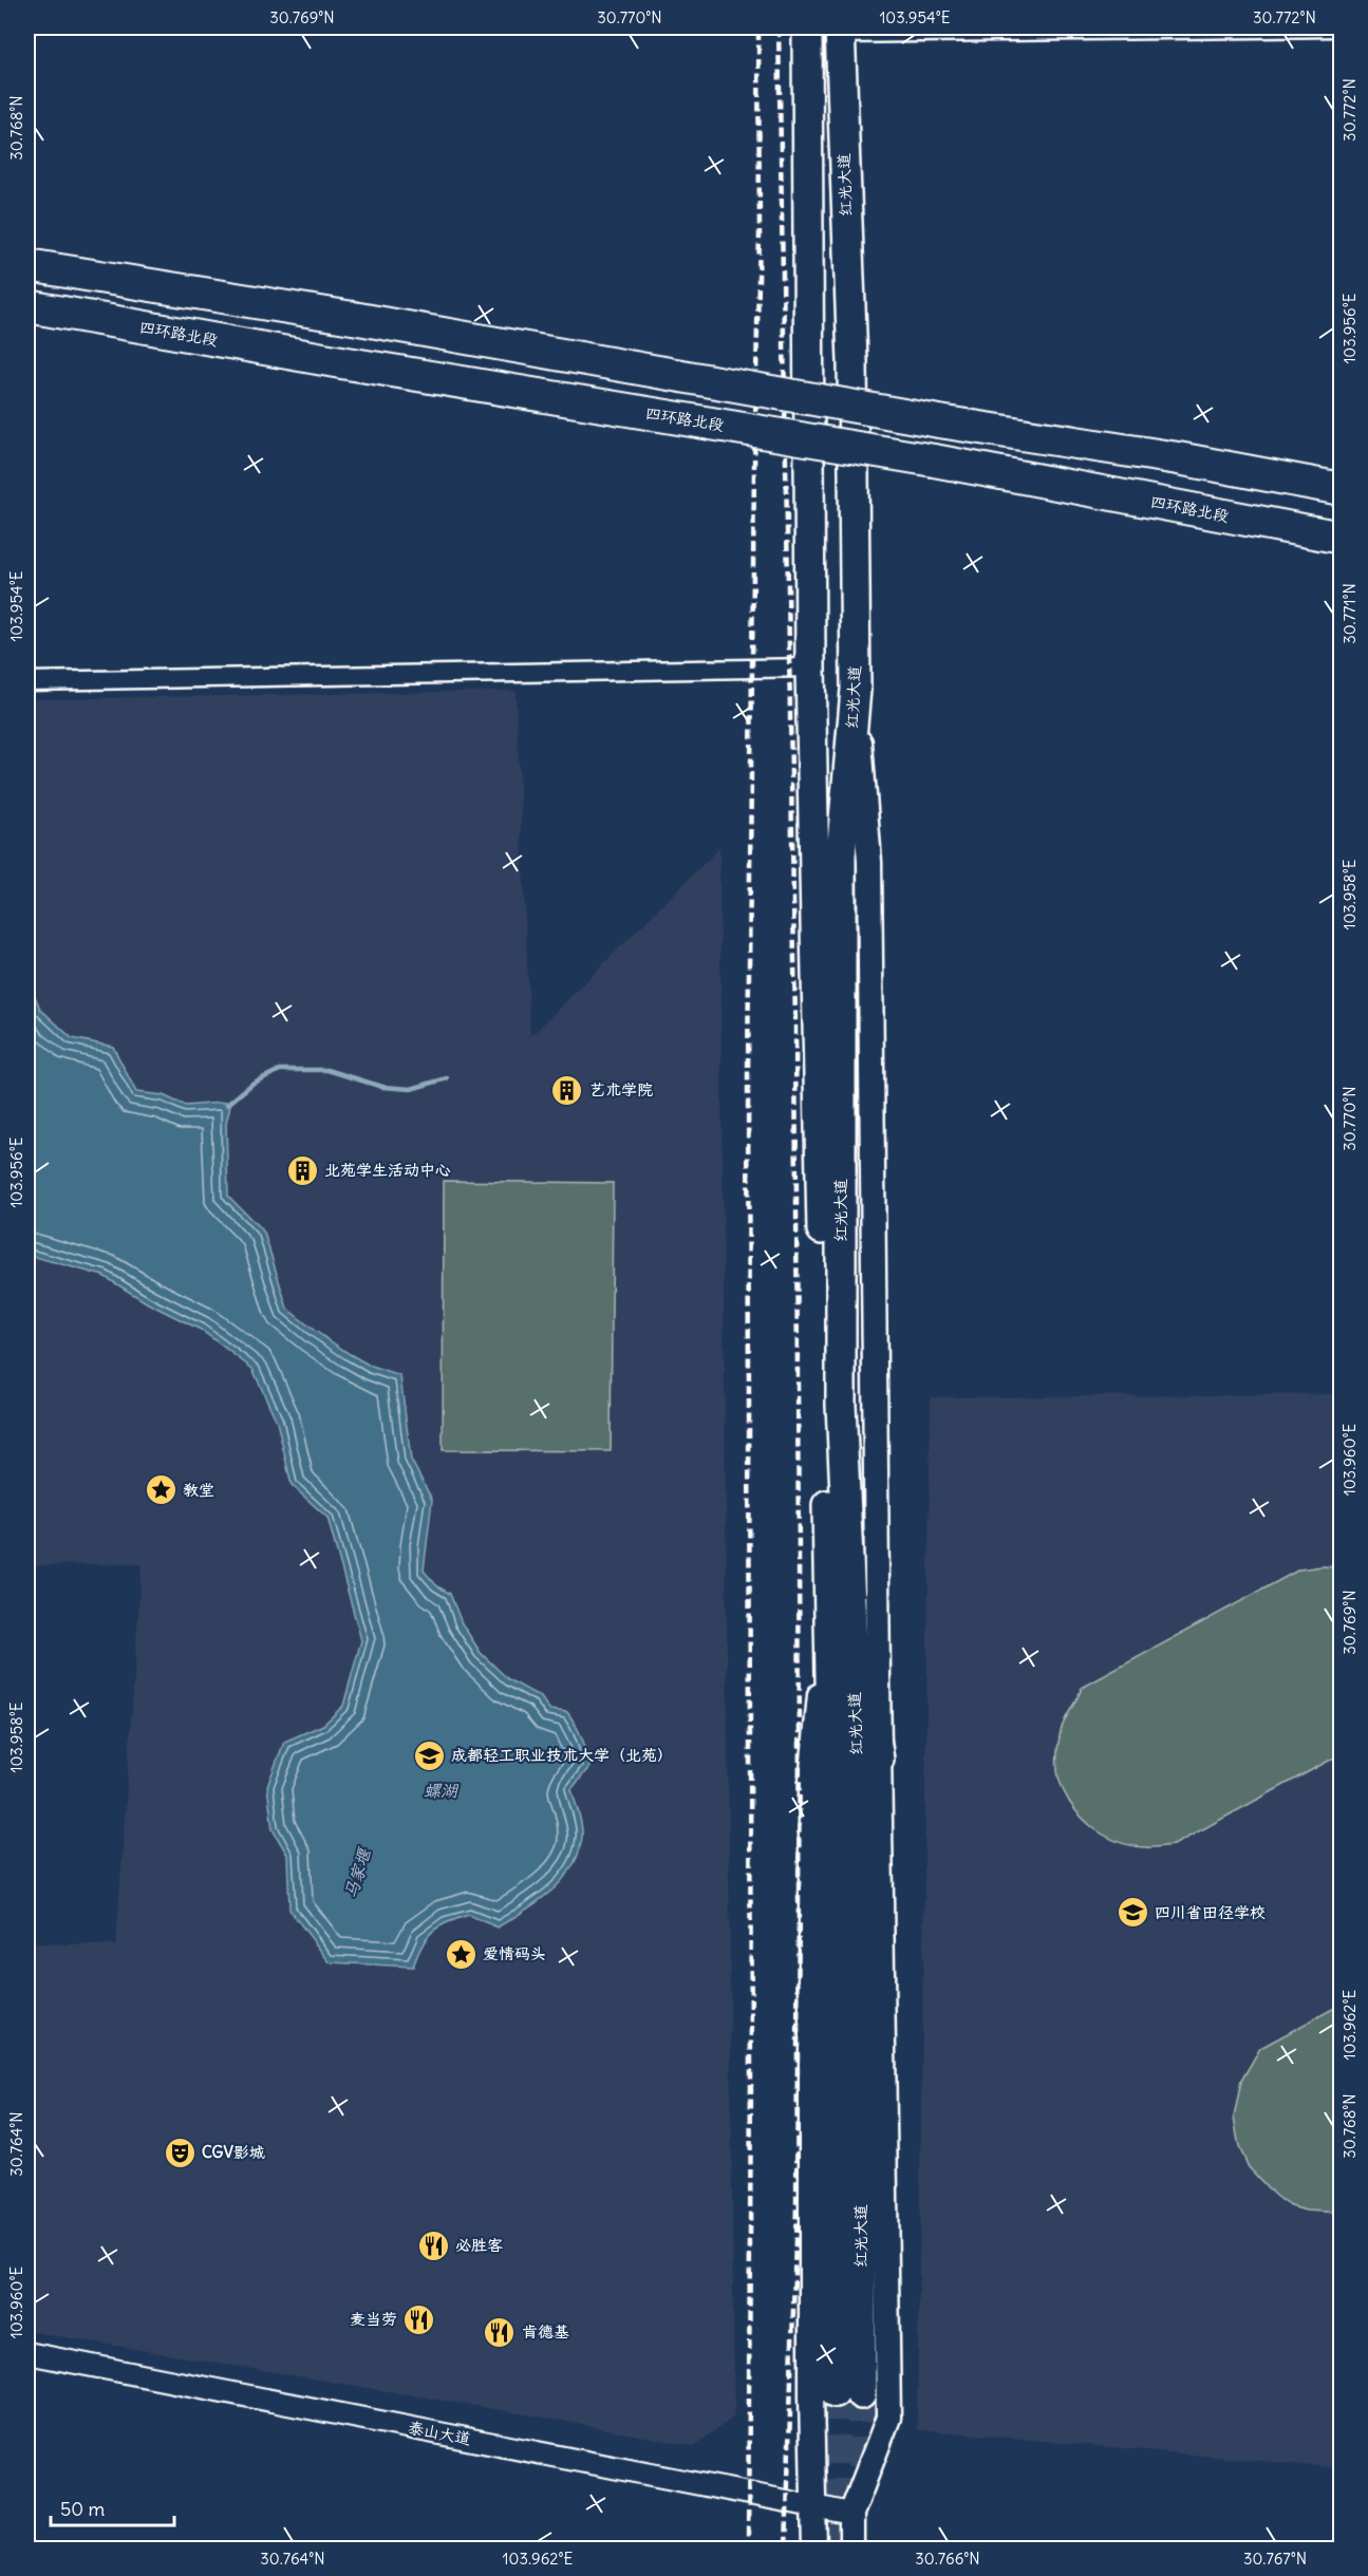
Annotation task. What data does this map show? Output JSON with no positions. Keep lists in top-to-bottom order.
{
  "streets": {
    "highway": ["红光大道", "四环路北段"],
    "street": ["泰山大道"]
  },
  "water": ["螺湖", "马家堰"],
  "places": {
    "building": ["艺术学院", "北苑学生活动中心"],
    "place": ["教堂", "爱情码头"],
    "school or university": ["成都轻工职业技术大学（北苑）", "四川省田径学校"],
    "theatre": ["CGV影城"],
    "restaurant": ["必胜客", "麦当劳", "肯德基"]
  },
  "scale_bar": "50 m",
  "coordinates": [
    "30.769°N",
    "30.770°N",
    "103.954°E",
    "30.772°N",
    "30.768°N",
    "103.956°E",
    "30.771°N",
    "103.958°E",
    "103.960°E",
    "103.962°E",
    "30.764°N",
    "30.766°N",
    "30.767°N"
  ]
}
